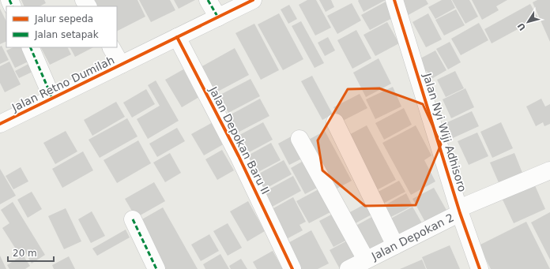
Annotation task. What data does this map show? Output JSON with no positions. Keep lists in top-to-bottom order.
{
  "streets": {
    "street": [
      "Jalan Retno Dumilah",
      "Jalan Nyi Wiji Adhisoro",
      "Jalan Depokan Baru II",
      "Jalan Depokan 2"
    ]
  },
  "crossings": [
    ["Jalan Retno Dumilah", "Jalan Depokan Baru II"],
    ["Jalan Nyi Wiji Adhisoro", "Jalan Depokan 2"]
  ],
  "legend": ["Jalur sepeda", "Jalan setapak"],
  "scale_bar": "20 m",
  "north": "bottom left"
}
